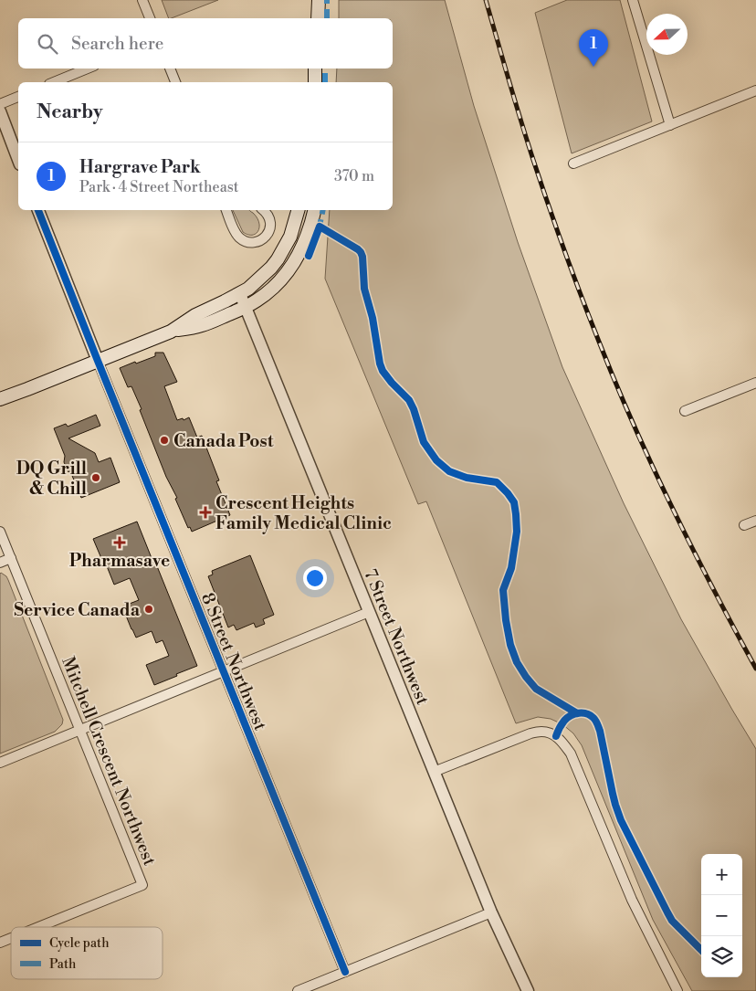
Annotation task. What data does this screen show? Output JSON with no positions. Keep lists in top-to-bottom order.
{
  "streets": {
    "street": ["7 Street Northwest", "8 Street Northwest", "Mitchell Crescent Northwest"]
  },
  "places": {
    "other": ["Canada Post", "DQ Grill & Chill", "Service Canada"],
    "health": ["Crescent Heights Family Medical Clinic", "Pharmasave"]
  },
  "legend": ["Cycle path", "Path"],
  "north": "left",
  "page": {
    "search": "Search here",
    "pins": "1",
    "heading": "Nearby",
    "list": [
      {
        "mark": "1",
        "name": "Hargrave Park",
        "note": "Park · 4 Street Northeast",
        "value": "370 m"
      }
    ],
    "map_buttons": ["+", "−"]
  }
}
